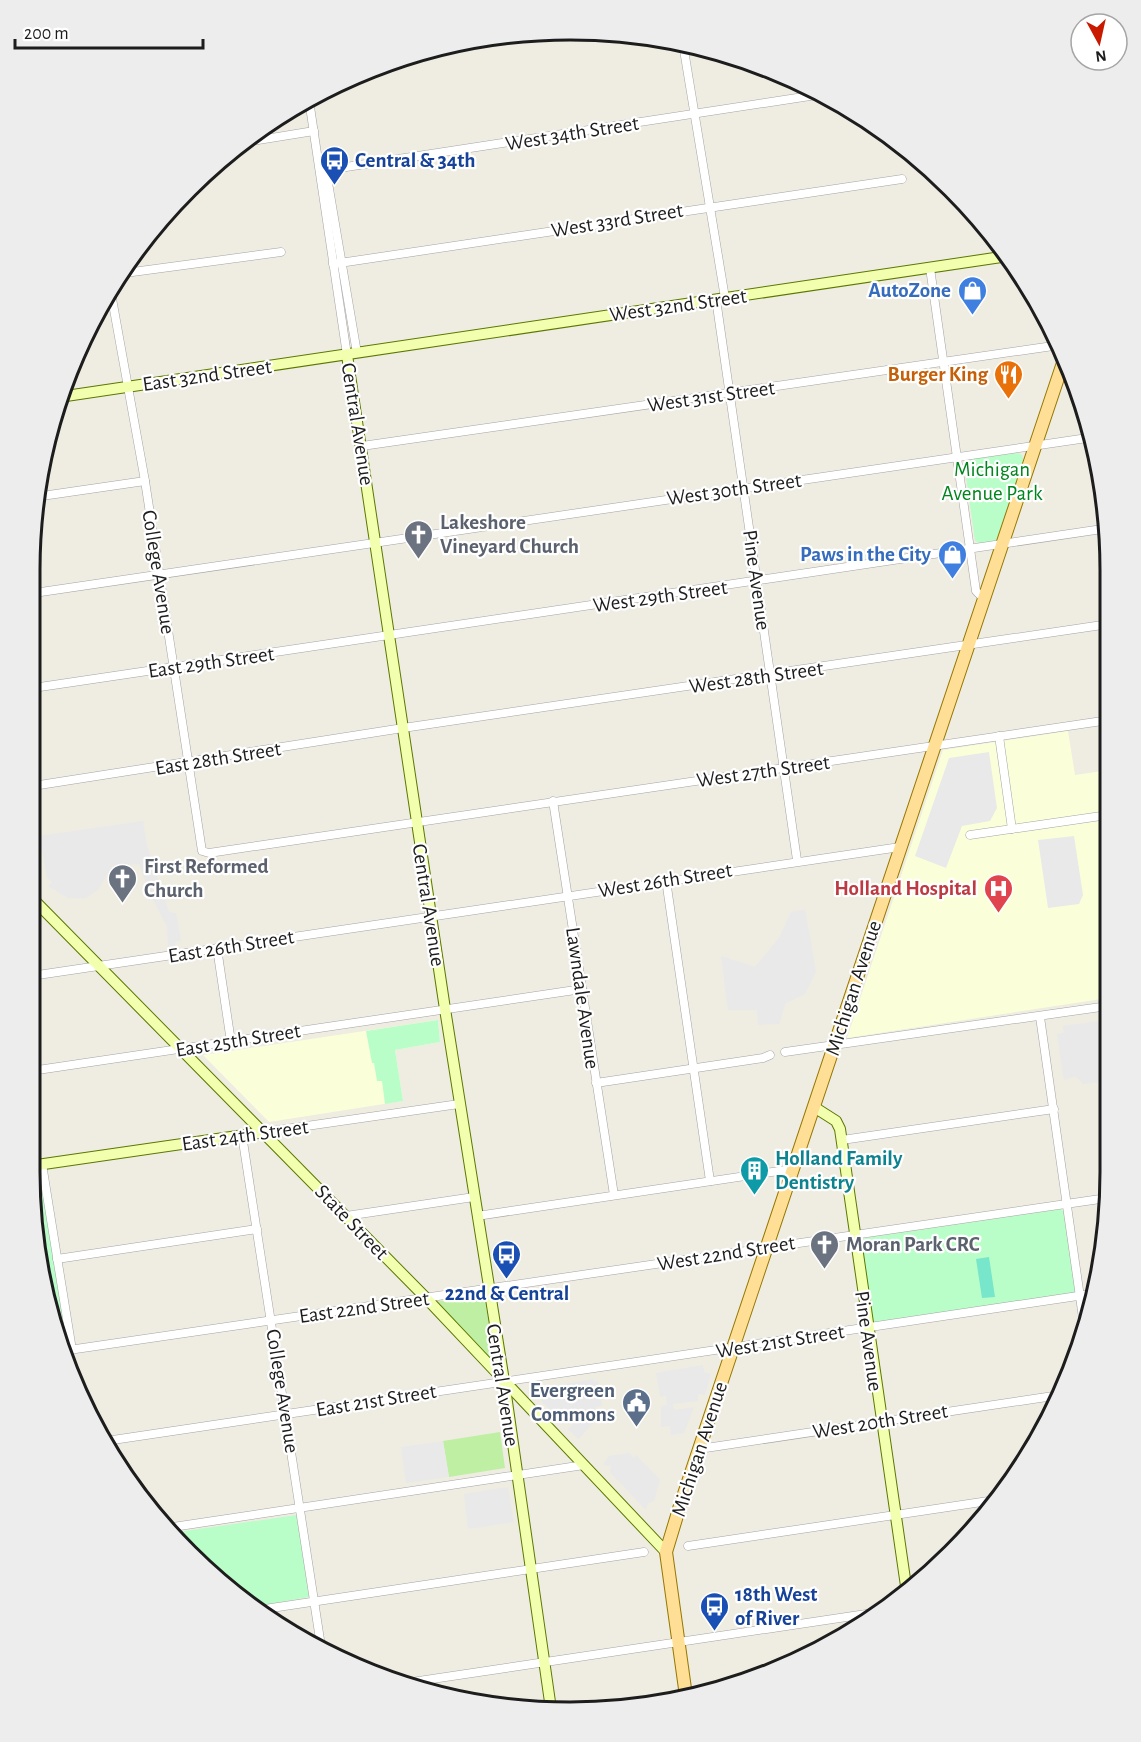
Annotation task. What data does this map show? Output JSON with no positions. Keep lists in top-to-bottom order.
{
  "streets": {
    "main road": ["Michigan Avenue"],
    "street": [
      "West 34th Street",
      "West 33rd Street",
      "West 32nd Street",
      "East 32nd Street",
      "West 31st Street",
      "Central Avenue",
      "West 30th Street",
      "College Avenue",
      "Pine Avenue",
      "West 29th Street",
      "East 29th Street",
      "West 28th Street",
      "East 28th Street",
      "West 27th Street",
      "West 26th Street",
      "East 26th Street",
      "Lawndale Avenue",
      "East 25th Street",
      "East 24th Street",
      "State Street",
      "West 22nd Street",
      "East 22nd Street",
      "West 21st Street",
      "East 21st Street",
      "West 20th Street"
    ]
  },
  "crossings": [
    ["West 34th Street", "Central Avenue"],
    ["West 34th Street", "Pine Avenue"],
    ["West 33rd Street", "Central Avenue"],
    ["West 33rd Street", "Pine Avenue"],
    ["West 32nd Street", "East 32nd Street"],
    ["West 32nd Street", "Central Avenue"],
    ["West 32nd Street", "Pine Avenue"],
    ["East 32nd Street", "Central Avenue"],
    ["East 32nd Street", "College Avenue"],
    ["West 31st Street", "Central Avenue"],
    ["West 31st Street", "Pine Avenue"],
    ["Central Avenue", "West 30th Street"],
    ["Central Avenue", "West 29th Street"],
    ["Central Avenue", "East 29th Street"],
    ["Central Avenue", "West 28th Street"],
    ["Central Avenue", "East 28th Street"],
    ["Central Avenue", "West 27th Street"],
    ["Central Avenue", "West 26th Street"],
    ["Central Avenue", "East 26th Street"],
    ["Central Avenue", "East 25th Street"],
    ["Central Avenue", "East 24th Street"],
    ["Central Avenue", "State Street"],
    ["Central Avenue", "West 22nd Street"],
    ["Central Avenue", "East 22nd Street"],
    ["Central Avenue", "West 21st Street"],
    ["Central Avenue", "East 21st Street"],
    ["West 30th Street", "College Avenue"],
    ["West 30th Street", "Pine Avenue"],
    ["West 30th Street", "Michigan Avenue"],
    ["College Avenue", "East 29th Street"],
    ["College Avenue", "East 28th Street"],
    ["College Avenue", "West 27th Street"],
    ["College Avenue", "East 24th Street"],
    ["College Avenue", "East 22nd Street"],
    ["College Avenue", "East 21st Street"],
    ["Pine Avenue", "West 29th Street"],
    ["Pine Avenue", "West 28th Street"],
    ["Pine Avenue", "West 27th Street"],
    ["Pine Avenue", "West 26th Street"],
    ["Pine Avenue", "Michigan Avenue"],
    ["Pine Avenue", "West 22nd Street"],
    ["Pine Avenue", "West 21st Street"],
    ["Pine Avenue", "West 20th Street"],
    ["West 29th Street", "East 29th Street"],
    ["West 29th Street", "Michigan Avenue"],
    ["West 28th Street", "East 28th Street"],
    ["West 28th Street", "Michigan Avenue"],
    ["West 27th Street", "Michigan Avenue"],
    ["West 27th Street", "Lawndale Avenue"],
    ["West 26th Street", "East 26th Street"],
    ["West 26th Street", "Michigan Avenue"],
    ["West 26th Street", "Lawndale Avenue"],
    ["East 26th Street", "State Street"],
    ["Michigan Avenue", "State Street"],
    ["Michigan Avenue", "West 22nd Street"],
    ["Michigan Avenue", "West 21st Street"],
    ["Michigan Avenue", "West 20th Street"],
    ["Lawndale Avenue", "East 25th Street"],
    ["East 25th Street", "State Street"],
    ["East 24th Street", "State Street"],
    ["State Street", "East 22nd Street"],
    ["State Street", "West 21st Street"],
    ["State Street", "East 21st Street"],
    ["West 22nd Street", "East 22nd Street"],
    ["West 21st Street", "East 21st Street"]
  ],
  "parks": ["Michigan Avenue Park"],
  "places": {
    "bus stop": ["Central & 34th", "22nd & Central", "18th West of River"],
    "shop": ["AutoZone", "Paws in the City"],
    "restaurant": ["Burger King"],
    "church": ["Lakeshore Vineyard Church", "First Reformed Church", "Moran Park CRC"],
    "hospital": ["Holland Hospital"],
    "building": ["Holland Family Dentistry"],
    "public building": ["Evergreen Commons"]
  },
  "scale_bar": "200 m",
  "north": "bottom"
}
